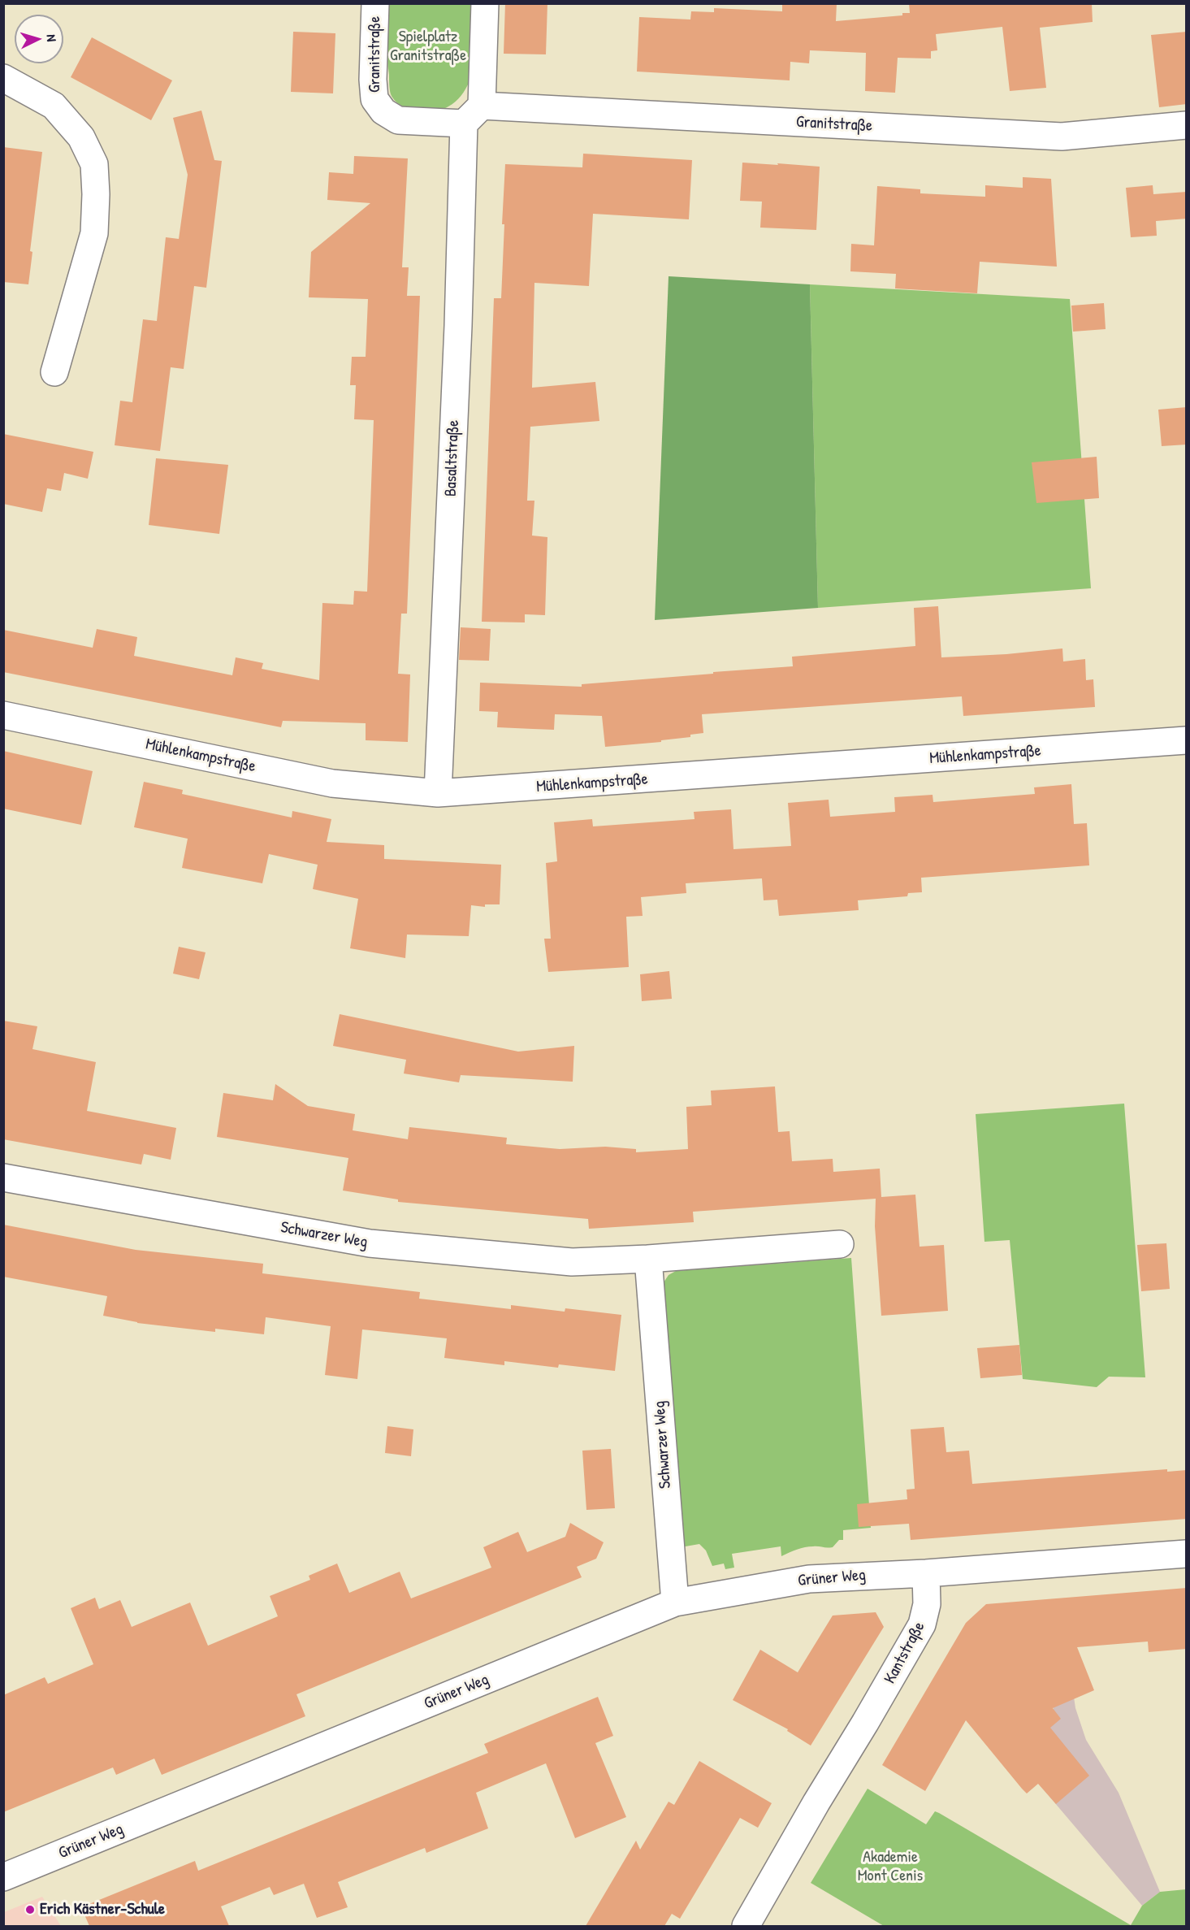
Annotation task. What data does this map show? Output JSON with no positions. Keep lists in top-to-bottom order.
{
  "streets": {
    "street": [
      "Granitstraße",
      "Basaltstraße",
      "Mühlenkampstraße",
      "Schwarzer Weg",
      "Grüner Weg",
      "Kantstraße"
    ]
  },
  "crossings": [
    ["Granitstraße", "Basaltstraße"],
    ["Basaltstraße", "Mühlenkampstraße"],
    ["Schwarzer Weg", "Grüner Weg"],
    ["Grüner Weg", "Kantstraße"]
  ],
  "parks": ["Spielplatz Granitstraße", "Akademie Mont Cenis"],
  "places": ["Erich Kästner-Schule"],
  "north": "right"
}
